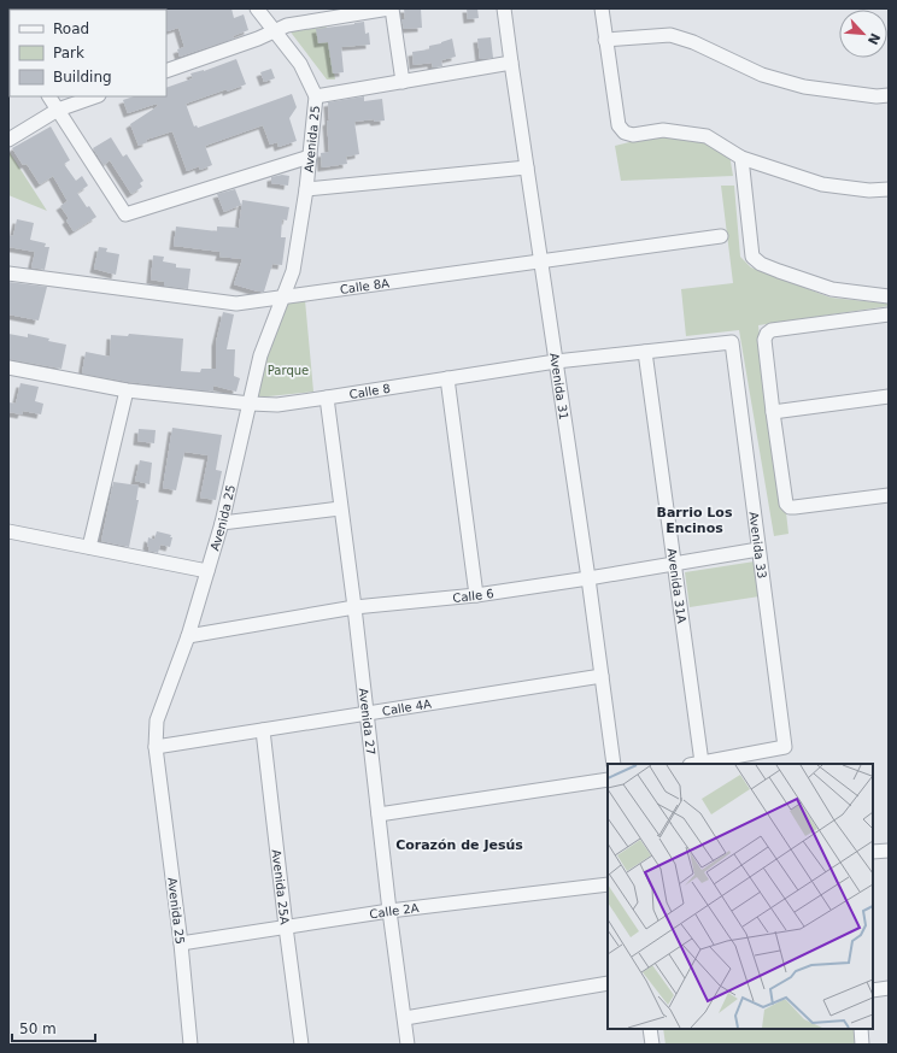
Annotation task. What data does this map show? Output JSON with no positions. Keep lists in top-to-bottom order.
{
  "streets": {
    "street": [
      "Avenida 25",
      "Calle 8A",
      "Avenida 31",
      "Calle 8",
      "Avenida 33",
      "Avenida 31A",
      "Calle 6",
      "Calle 4A",
      "Avenida 27",
      "Avenida 25A",
      "Calle 2A"
    ]
  },
  "crossings": [
    ["Avenida 25", "Calle 8A"],
    ["Avenida 25", "Calle 8"],
    ["Avenida 25", "Calle 6"],
    ["Avenida 25", "Calle 4A"],
    ["Avenida 25", "Calle 2A"],
    ["Calle 8A", "Avenida 31"],
    ["Avenida 31", "Calle 8"],
    ["Avenida 31", "Calle 6"],
    ["Avenida 31", "Calle 4A"],
    ["Calle 8", "Avenida 33"],
    ["Calle 8", "Avenida 31A"],
    ["Calle 8", "Avenida 27"],
    ["Avenida 33", "Avenida 31A"],
    ["Avenida 33", "Calle 6"],
    ["Avenida 31A", "Calle 6"],
    ["Calle 6", "Avenida 27"],
    ["Calle 4A", "Avenida 27"],
    ["Calle 4A", "Avenida 25A"],
    ["Avenida 27", "Calle 2A"],
    ["Avenida 25A", "Calle 2A"]
  ],
  "districts": ["Barrio Los Encinos", "Corazón de Jesús"],
  "parks": ["Parque"],
  "legend": ["Road", "Park", "Building"],
  "scale_bar": "50 m",
  "north": "bottom right"
}
